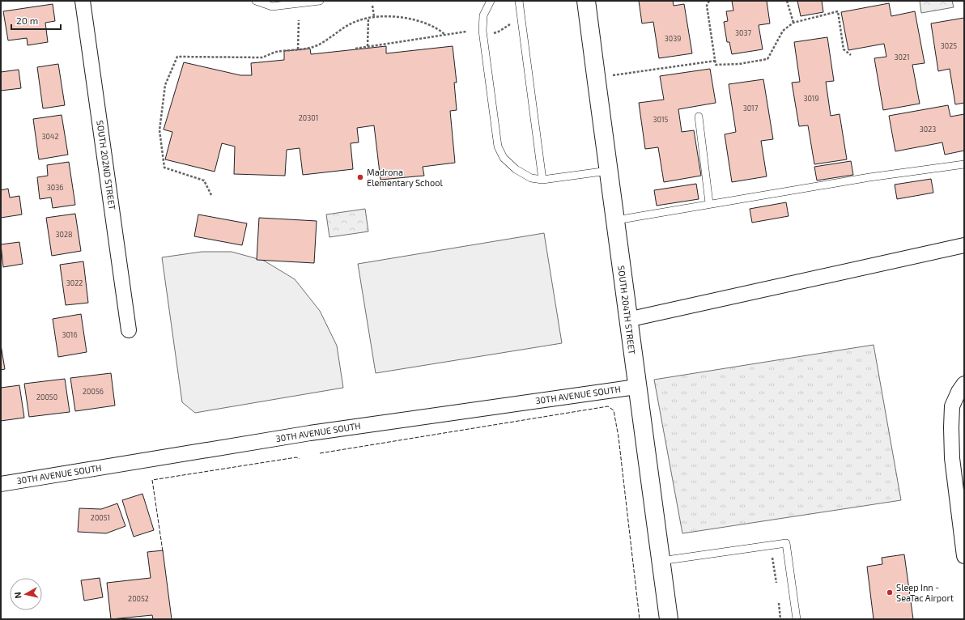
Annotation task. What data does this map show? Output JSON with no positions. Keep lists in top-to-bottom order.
{
  "streets": {
    "street": ["SOUTH 202ND STREET", "SOUTH 204TH STREET", "30TH AVENUE SOUTH"]
  },
  "crossings": [
    ["SOUTH 204TH STREET", "30TH AVENUE SOUTH"]
  ],
  "places": ["Madrona Elementary School", "Sleep Inn - SeaTac Airport"],
  "house_numbers": [
    "3037",
    "3039",
    "3025",
    "3021",
    "3019",
    "3017",
    "20301",
    "3015",
    "3023",
    "3042",
    "3036",
    "3028",
    "3022",
    "3016",
    "20056",
    "20050",
    "20051",
    "20052"
  ],
  "scale_bar": "20 m",
  "north": "left"
}
